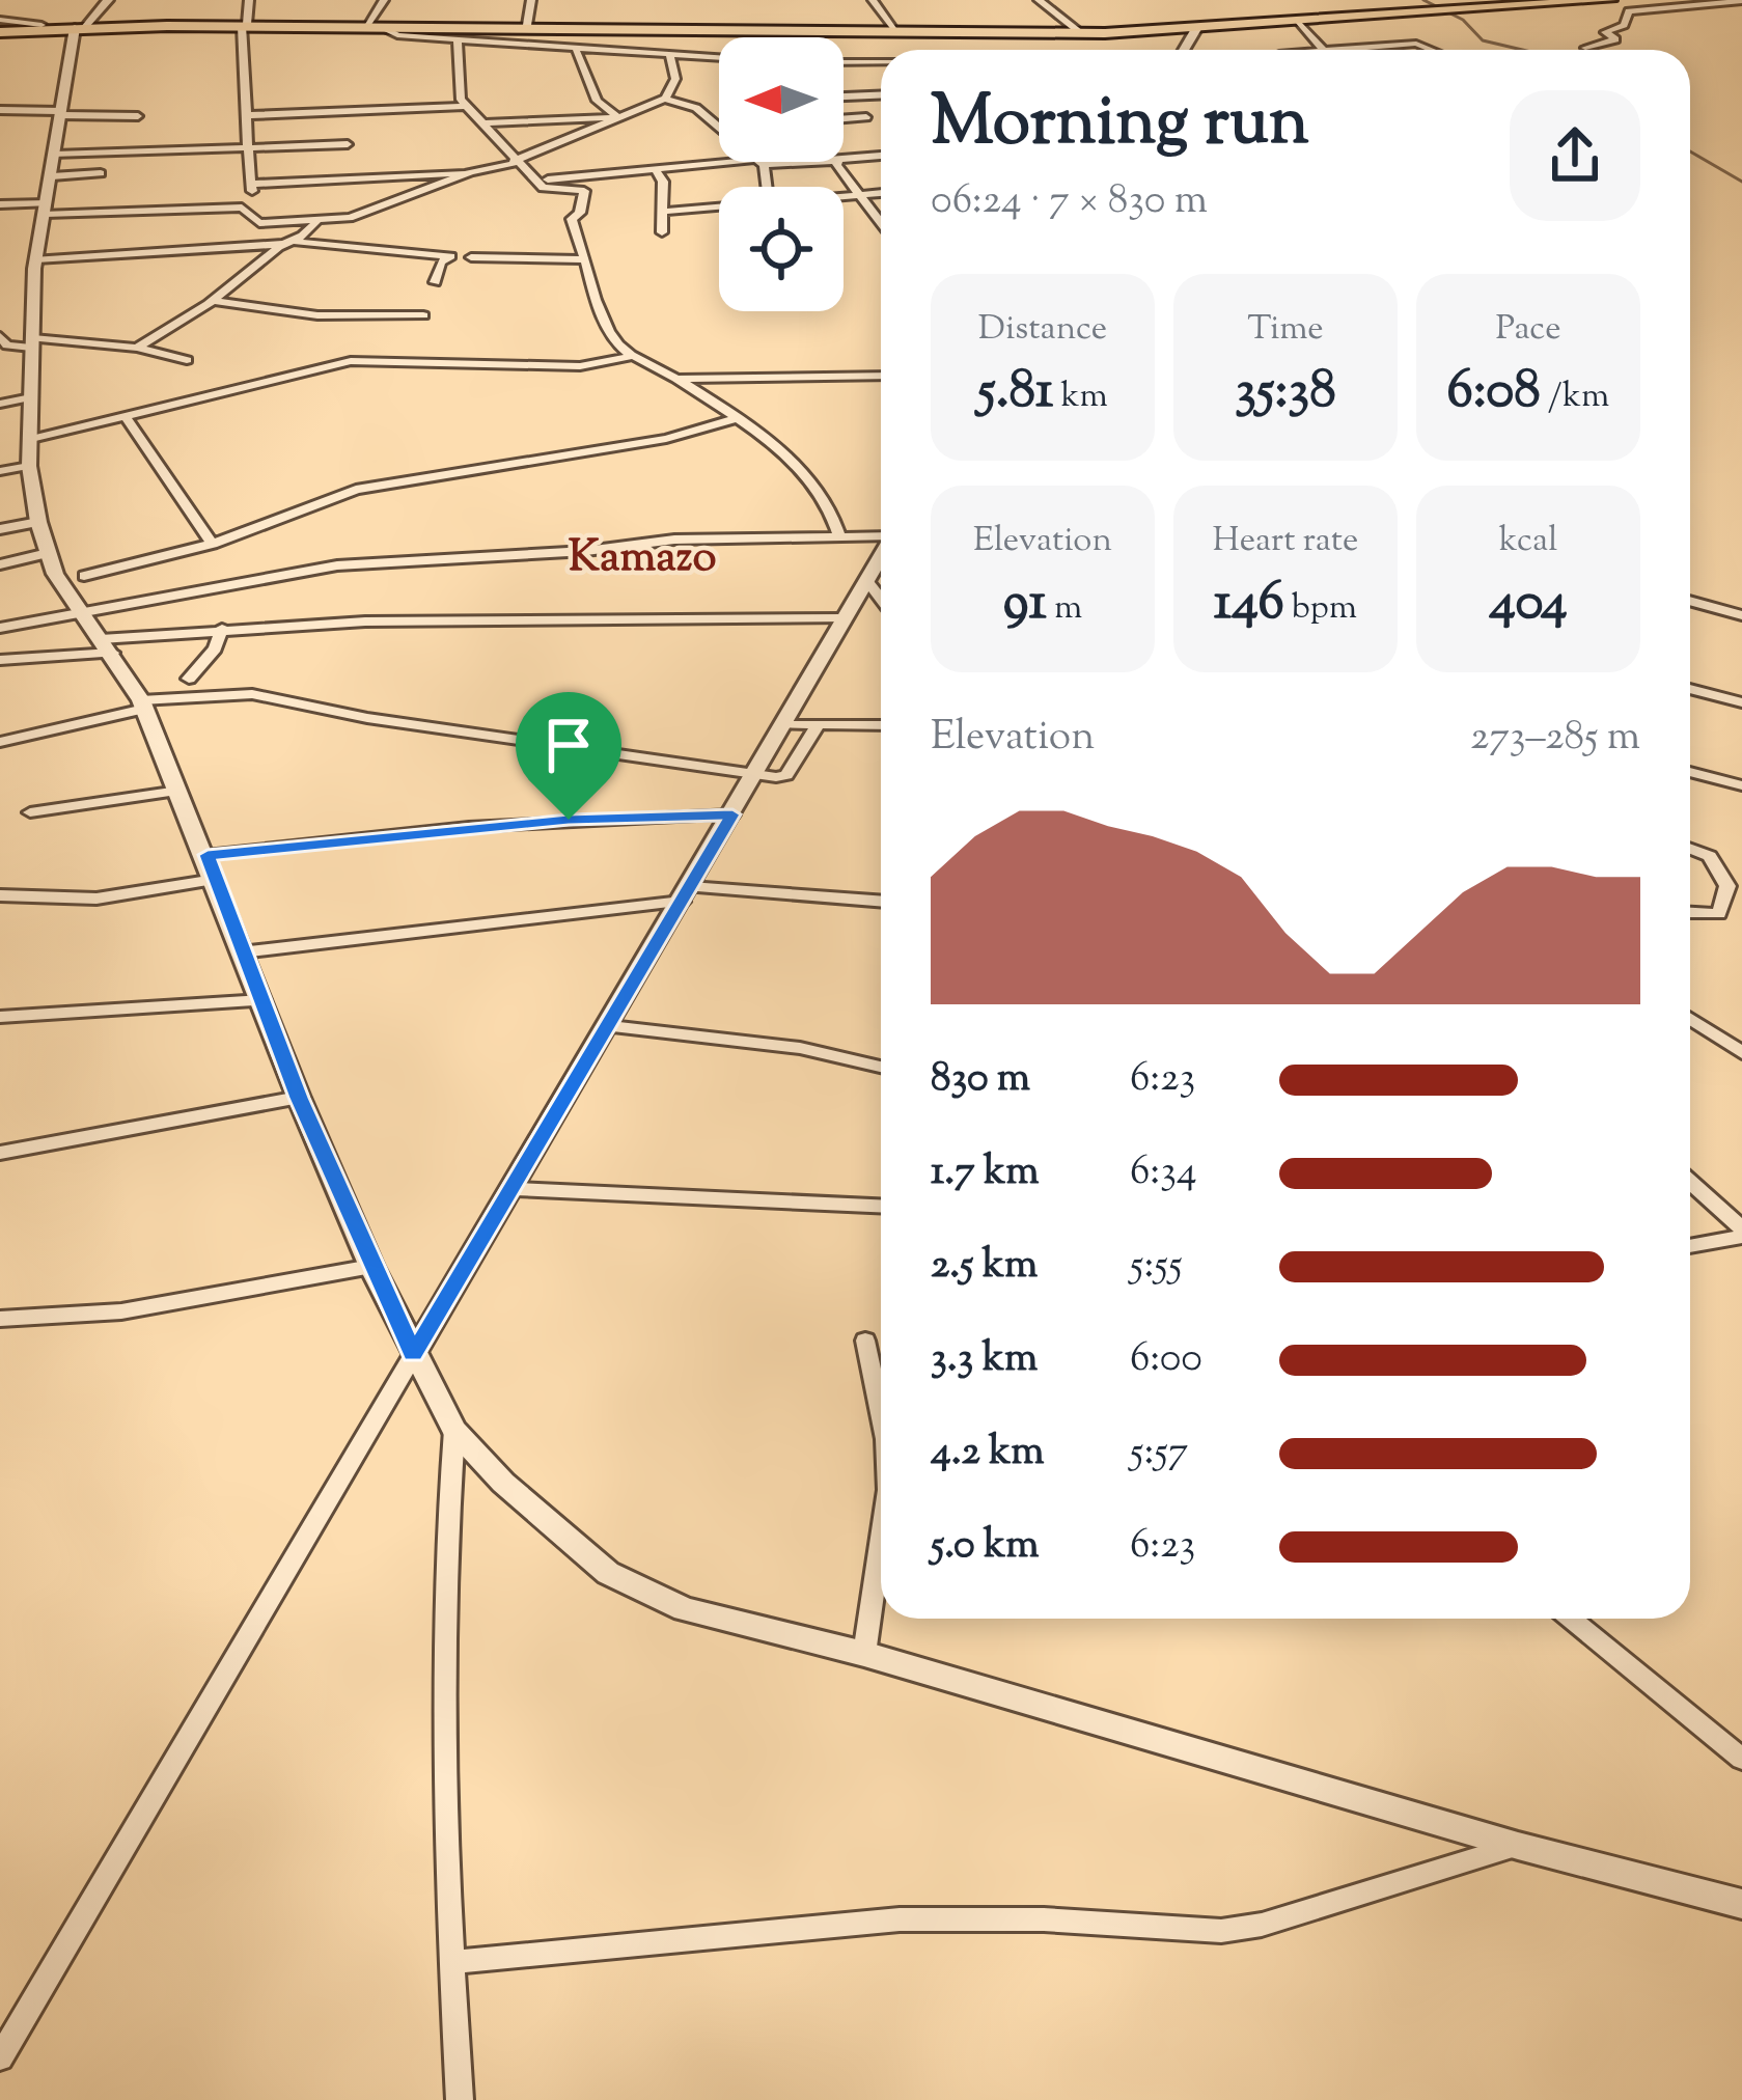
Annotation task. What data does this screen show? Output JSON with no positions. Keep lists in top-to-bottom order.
{
  "districts": ["Kamazo"],
  "north": "left",
  "page": {
    "heading": ["Morning run", "06:24 · 7 × 830 m"],
    "stats": [
      ["Distance", "5.81 km"],
      ["Time", "35:38"],
      ["Pace", "6:08 /km"],
      ["Elevation", "91 m"],
      ["Heart rate", "146 bpm"],
      ["kcal", "404"]
    ],
    "chart": ["Elevation", "273–285 m"],
    "list": [
      {
        "name": "830 m",
        "note": "6:23"
      },
      {
        "name": "1.7 km",
        "note": "6:34"
      },
      {
        "name": "2.5 km",
        "note": "5:55"
      },
      {
        "name": "3.3 km",
        "note": "6:00"
      },
      {
        "name": "4.2 km",
        "note": "5:57"
      },
      {
        "name": "5.0 km",
        "note": "6:23"
      }
    ]
  }
}
